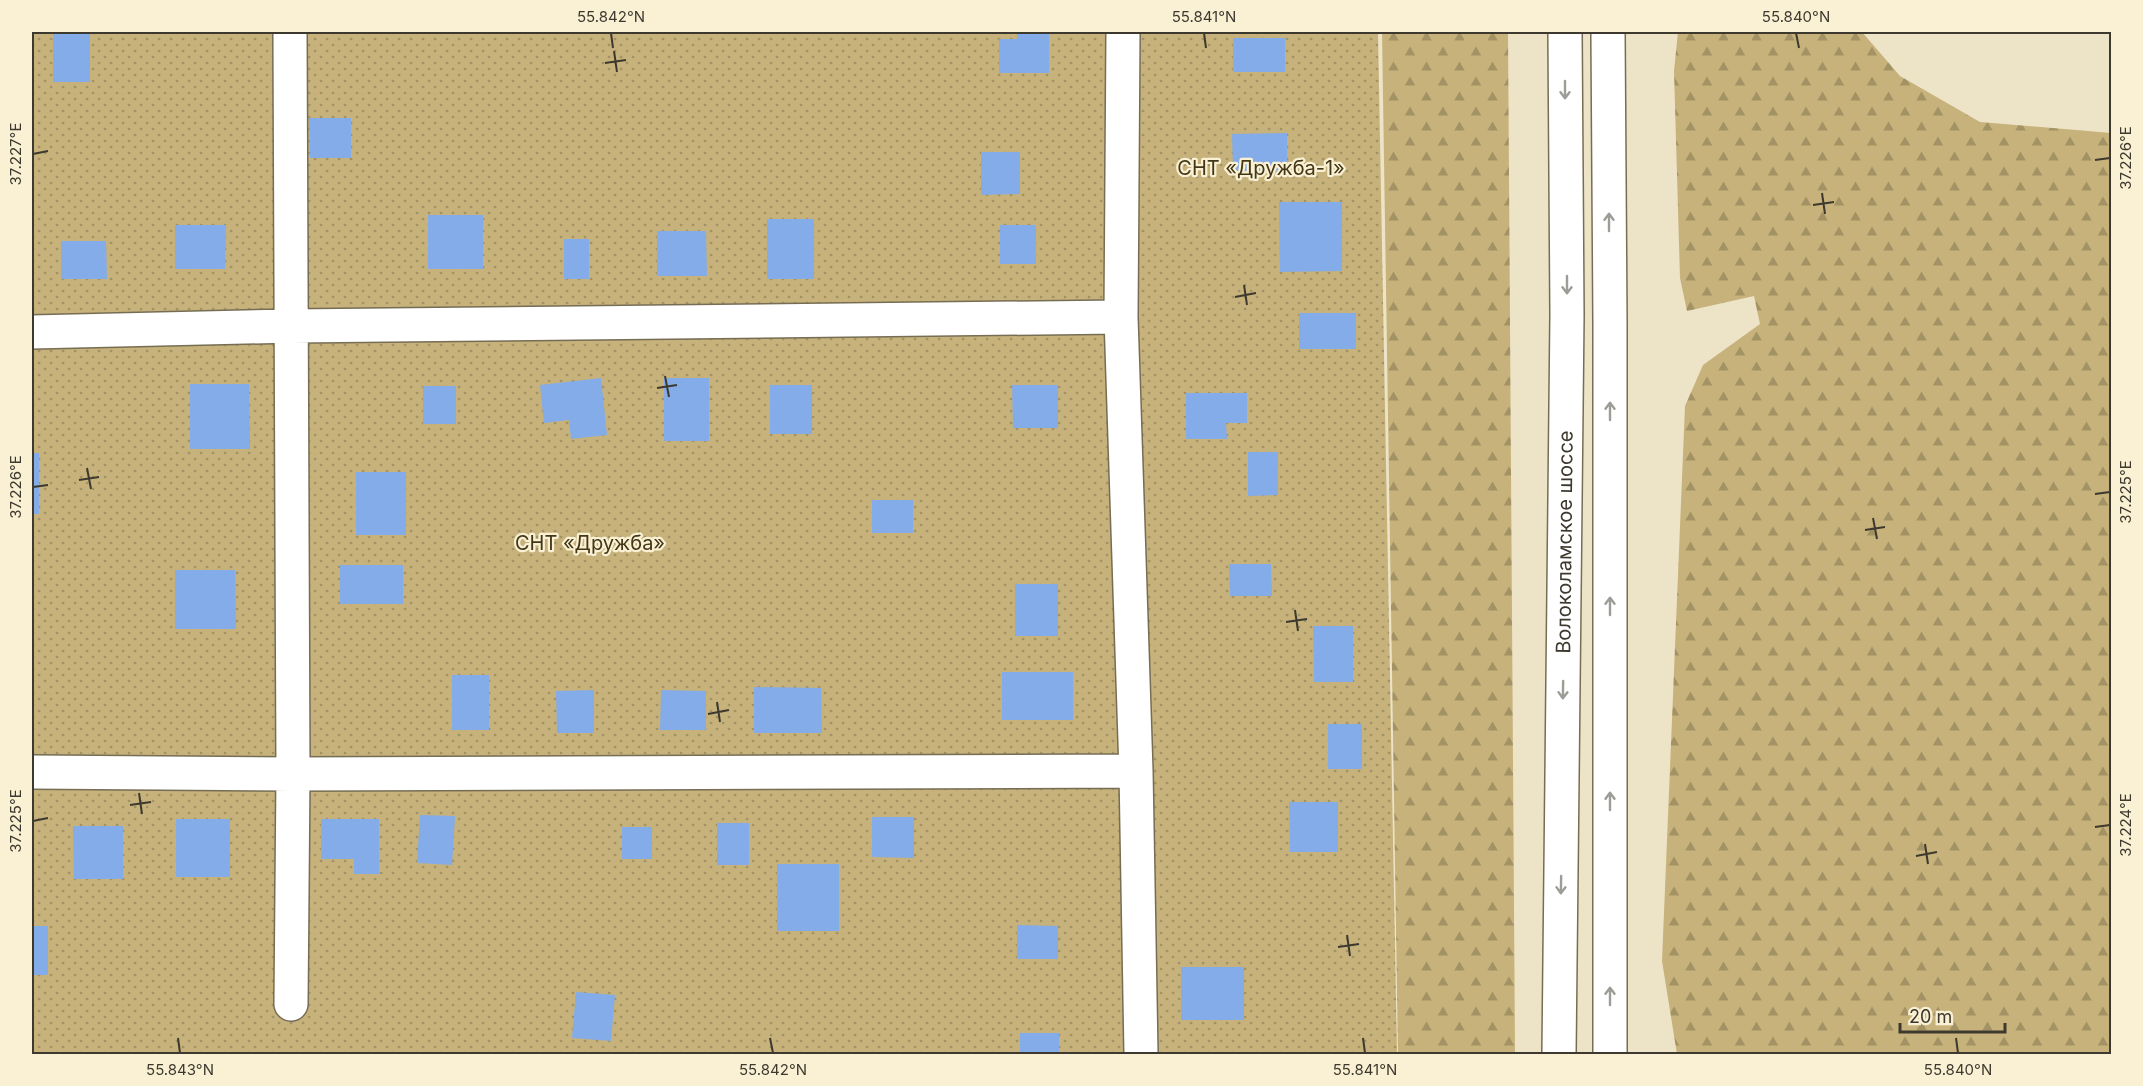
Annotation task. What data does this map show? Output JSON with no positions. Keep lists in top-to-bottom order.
{
  "streets": {
    "main road": ["Волоколамское шоссе"]
  },
  "parks": ["СНТ «Дружба-1»", "СНТ «Дружба»"],
  "scale_bar": "20 m",
  "coordinates": [
    "55.842°N",
    "55.841°N",
    "55.840°N",
    "37.227°E",
    "37.226°E",
    "37.225°E",
    "37.224°E",
    "55.843°N"
  ]
}
